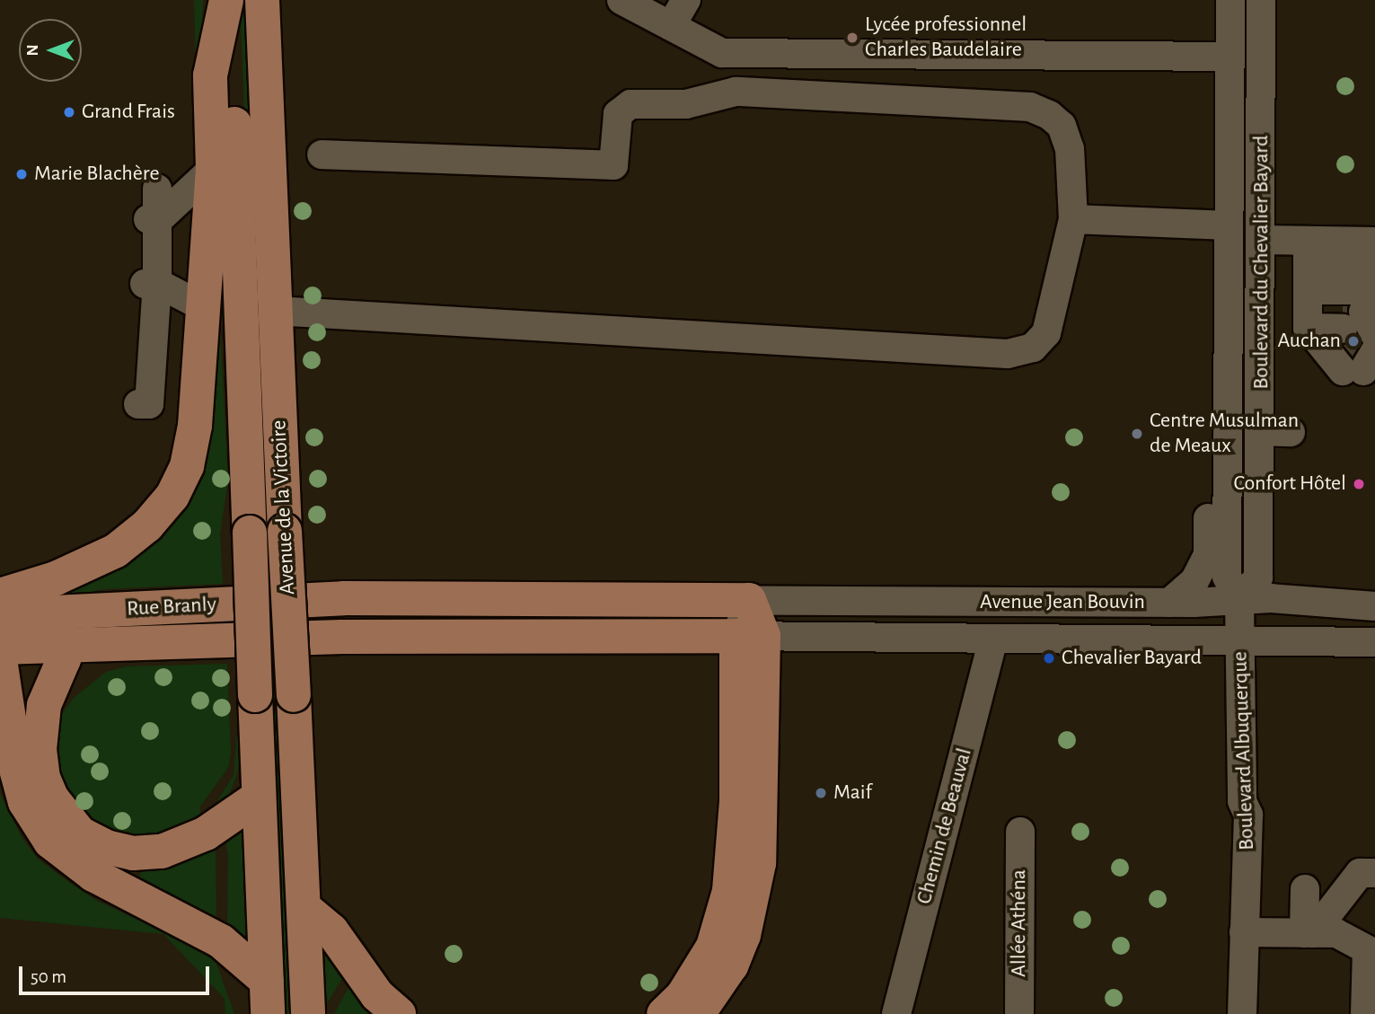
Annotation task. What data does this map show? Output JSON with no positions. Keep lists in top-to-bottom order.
{
  "streets": {
    "main road": ["Avenue de la Victoire", "Rue Branly"],
    "street": [
      "Boulevard du Chevalier Bayard",
      "Avenue Jean Bouvin",
      "Boulevard Albuquerque",
      "Chemin de Beauval",
      "Allée Athéna"
    ]
  },
  "crossings": [
    ["Boulevard du Chevalier Bayard", "Avenue Jean Bouvin"],
    ["Boulevard du Chevalier Bayard", "Boulevard Albuquerque"],
    ["Avenue Jean Bouvin", "Rue Branly"],
    ["Avenue Jean Bouvin", "Boulevard Albuquerque"],
    ["Avenue Jean Bouvin", "Chemin de Beauval"]
  ],
  "places": [
    "Lycée professionnel Charles Baudelaire",
    "Grand Frais",
    "Marie Blachère",
    "Auchan",
    "Centre Musulman de Meaux",
    "Confort Hôtel",
    "Chevalier Bayard",
    "Maif"
  ],
  "scale_bar": "50 m",
  "north": "left"
}
